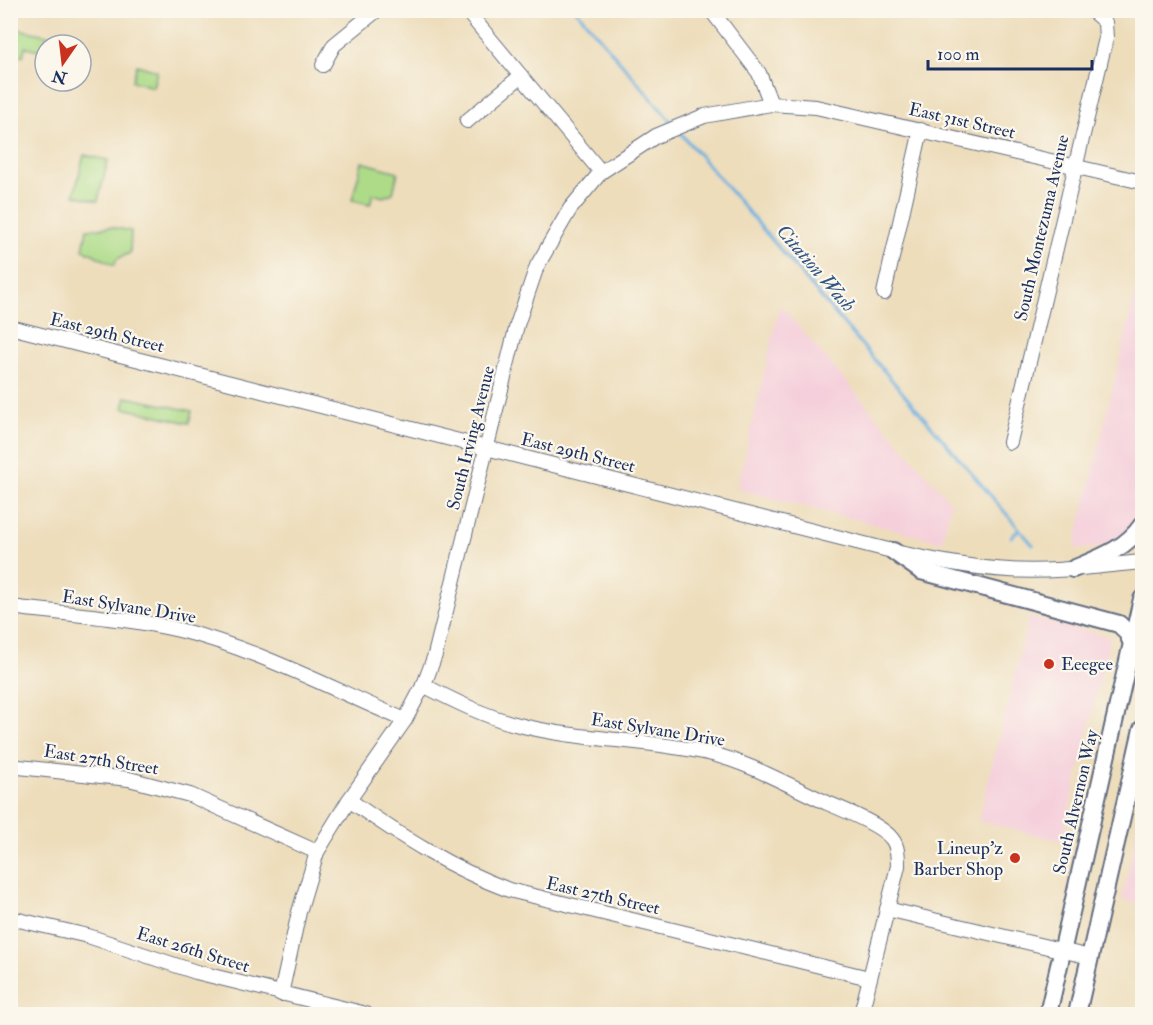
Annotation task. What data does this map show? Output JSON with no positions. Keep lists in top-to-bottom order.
{
  "streets": {
    "main road": ["South Alvernon Way"],
    "street": [
      "East 31st Street",
      "South Montezuma Avenue",
      "East 29th Street",
      "South Irving Avenue",
      "East Sylvane Drive",
      "East 27th Street",
      "East 26th Street"
    ]
  },
  "crossings": [
    ["East 31st Street", "South Montezuma Avenue"],
    ["East 31st Street", "South Irving Avenue"],
    ["East 29th Street", "South Irving Avenue"],
    ["South Irving Avenue", "East Sylvane Drive"],
    ["South Irving Avenue", "East 27th Street"],
    ["South Irving Avenue", "East 26th Street"]
  ],
  "water": ["Citation Wash"],
  "places": ["Eeegee", "Lineup'z Barber Shop"],
  "scale_bar": "100 m",
  "north": "bottom"
}
